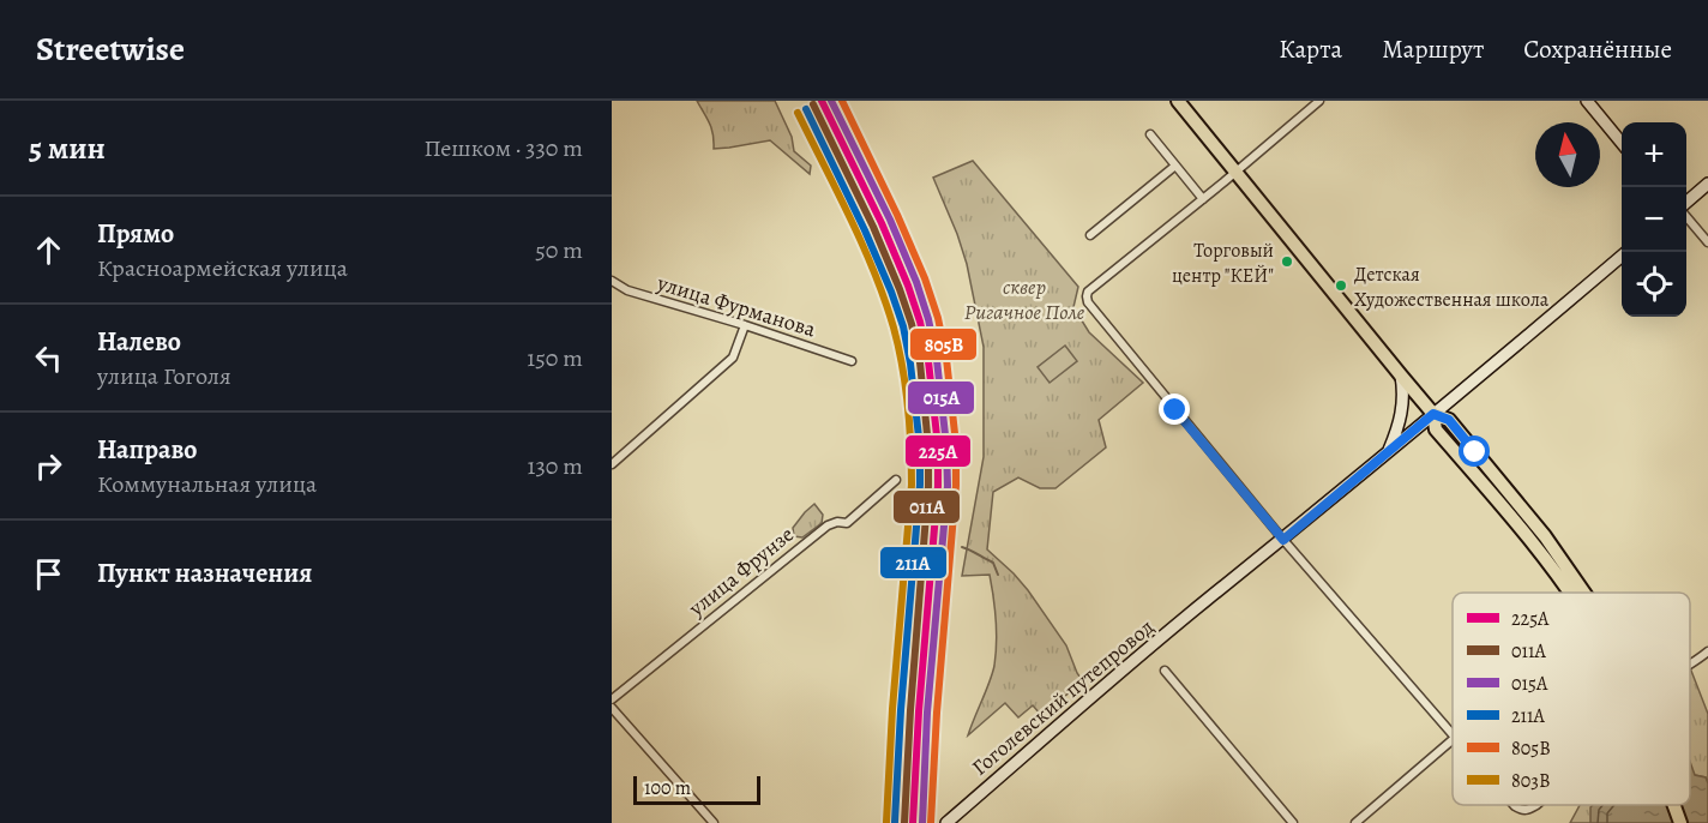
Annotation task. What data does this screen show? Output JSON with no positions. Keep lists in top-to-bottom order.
{
  "streets": {
    "main road": ["Гоголевский путепровод"],
    "street": ["улица Фурманова", "улица Фрунзе"]
  },
  "parks": ["сквер Ригачное Поле"],
  "places": ["Торговый центр \"КЕЙ\"", "Детская Художественная школа"],
  "lines": [
    "transit line 225А",
    "transit line 015А",
    "transit line 805В",
    "transit line 011А",
    "transit line 211А",
    "transit line 803В"
  ],
  "legend": [
    "225А",
    "011А",
    "015А",
    "211А",
    "805В",
    "803В"
  ],
  "scale_bar": "100 m",
  "north": "top",
  "page": {
    "header": "Streetwise",
    "nav": ["Карта", "Маршрут", "Сохранённые"],
    "heading": ["5 мин", "Пешком · 330 m"],
    "map_buttons": ["+", "−"],
    "list": [
      ["Прямо", "Красноармейская улица", "50 m"],
      ["Налево", "улица Гоголя", "150 m"],
      ["Направо", "Коммунальная улица", "130 m"],
      "Пункт назначения"
    ],
    "scale": "100 m"
  }
}
